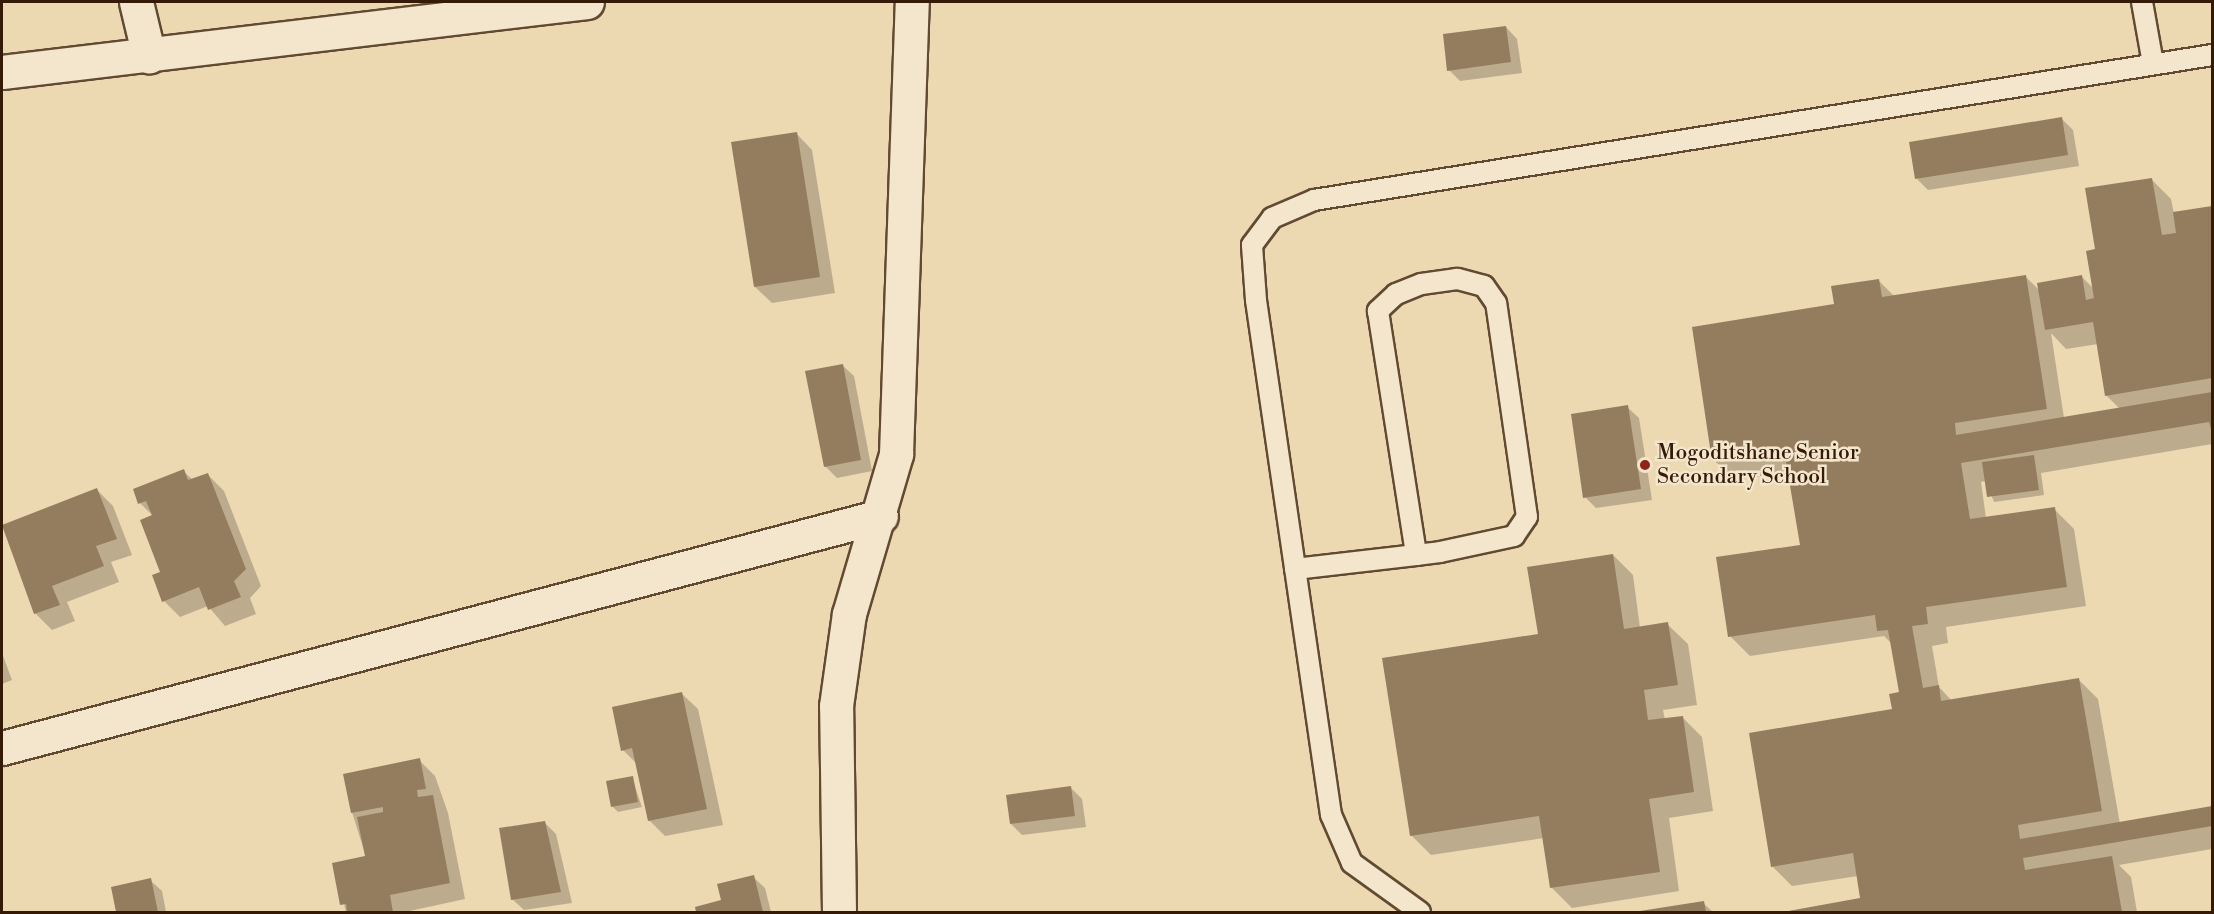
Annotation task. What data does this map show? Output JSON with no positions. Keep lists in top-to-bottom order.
{
  "places": ["Mogoditshane Senior Secondary School"]
}
